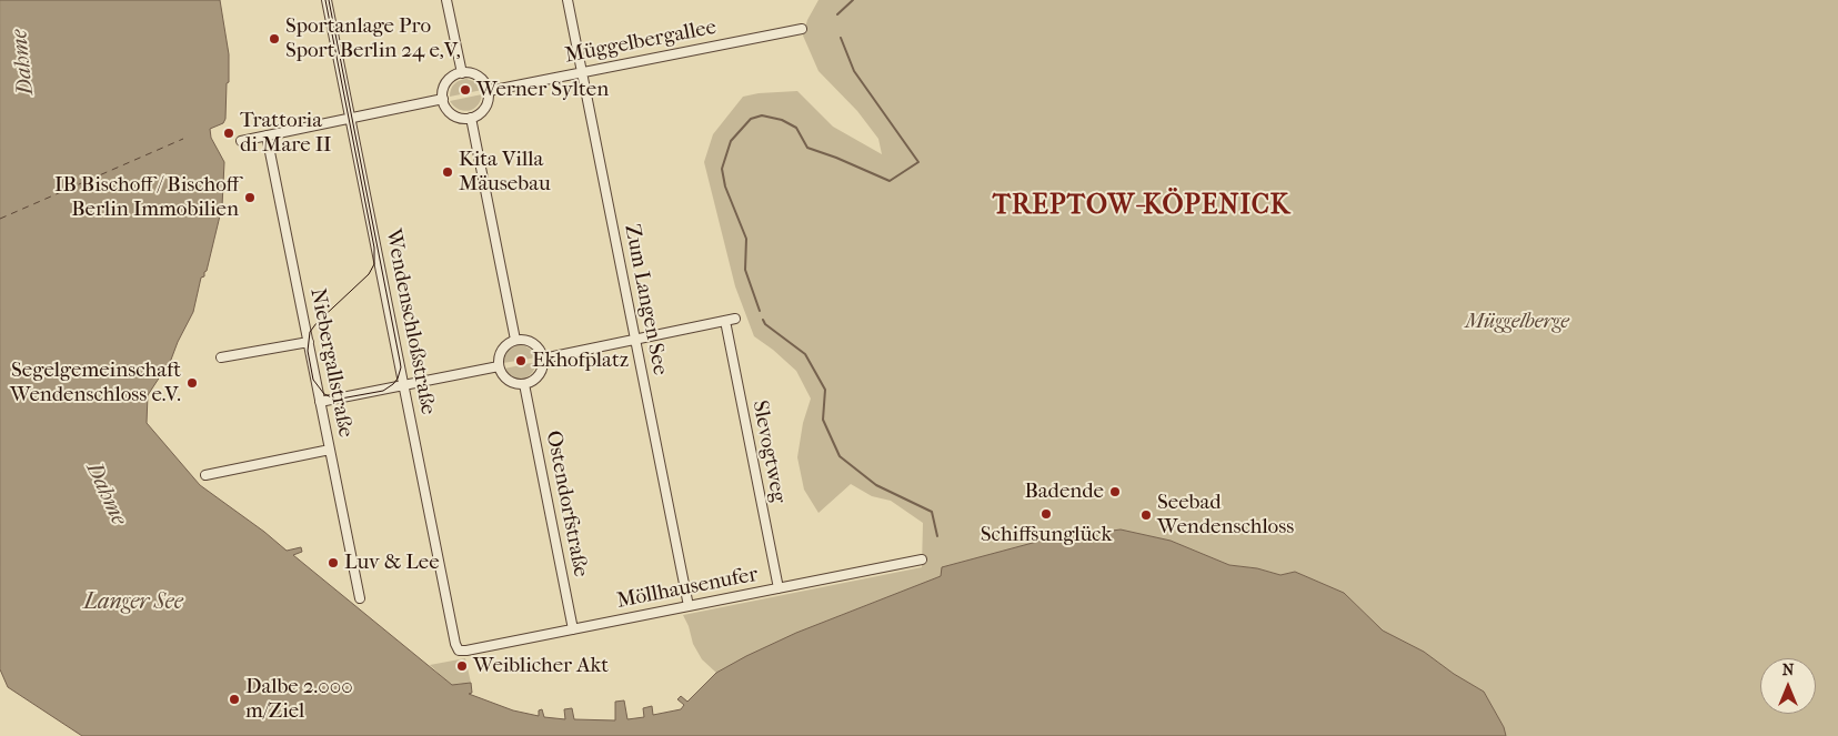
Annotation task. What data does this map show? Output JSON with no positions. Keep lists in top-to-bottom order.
{
  "streets": {
    "street": [
      "Müggelbergallee",
      "Zum Langen See",
      "Wendenschloßstraße",
      "Niebergallstraße",
      "Slevogtweg",
      "Ostendorfstraße",
      "Möllhausenufer"
    ]
  },
  "crossings": [
    ["Müggelbergallee", "Zum Langen See"],
    ["Zum Langen See", "Möllhausenufer"],
    ["Wendenschloßstraße", "Möllhausenufer"],
    ["Slevogtweg", "Möllhausenufer"],
    ["Ostendorfstraße", "Möllhausenufer"]
  ],
  "districts": ["TREPTOW-KÖPENICK"],
  "water": ["Dahme", "Langer See"],
  "parks": ["Müggelberge"],
  "places": [
    "Sportanlage Pro Sport Berlin 24 e,V,",
    "Werner Sylten",
    "Trattoria di Mare II",
    "Kita Villa Mäusebau",
    "IB Bischoff / Bischoff Berlin Immobilien",
    "Ekhofplatz",
    "Segelgemeinschaft Wendenschloss e.V.",
    "Badende",
    "Schiffsunglück",
    "Seebad Wendenschloss",
    "Luv & Lee",
    "Weiblicher Akt",
    "Dalbe 2.000 m/Ziel"
  ],
  "north": "top"
}
